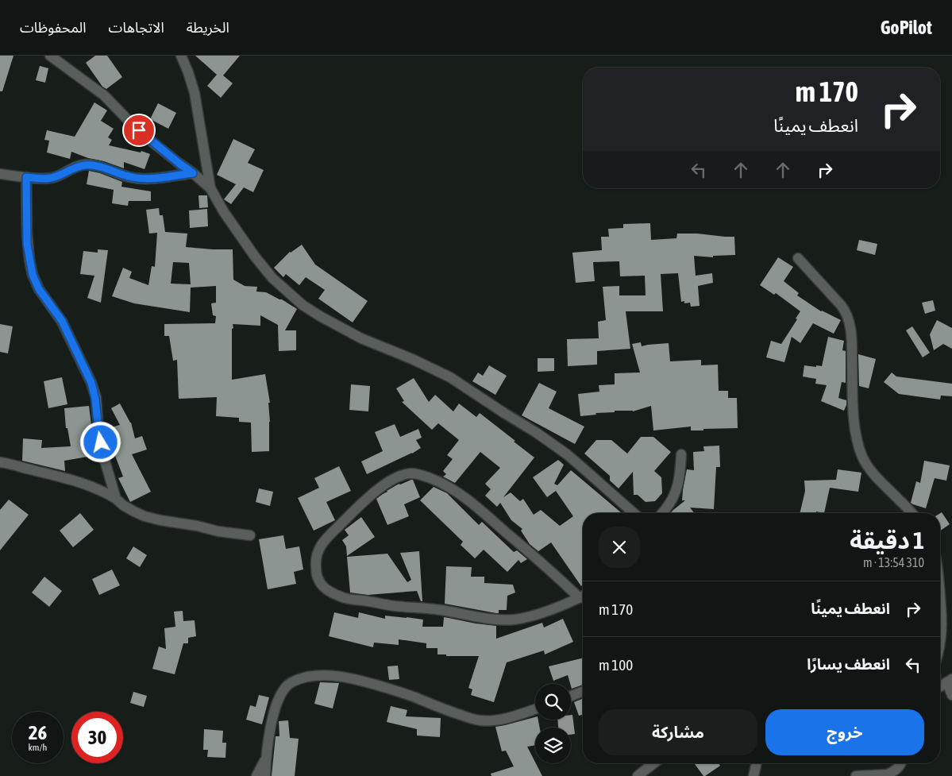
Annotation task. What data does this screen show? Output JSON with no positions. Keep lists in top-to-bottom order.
{
  "page": {
    "header": "GoPilot",
    "nav": ["الخريطة", "الاتجاهات", "المحفوظات"],
    "turn": ["170 m", "انعطف يمينًا"],
    "heading": ["1 دقيقة", "310 m · 13:54"],
    "list": [
      {
        "name": "انعطف يمينًا",
        "value": "170 m"
      },
      {
        "name": "انعطف يسارًا",
        "value": "100 m"
      }
    ],
    "buttons": ["خروج", "مشاركة"],
    "speed": "26 km/h",
    "limit": "30"
  }
}
